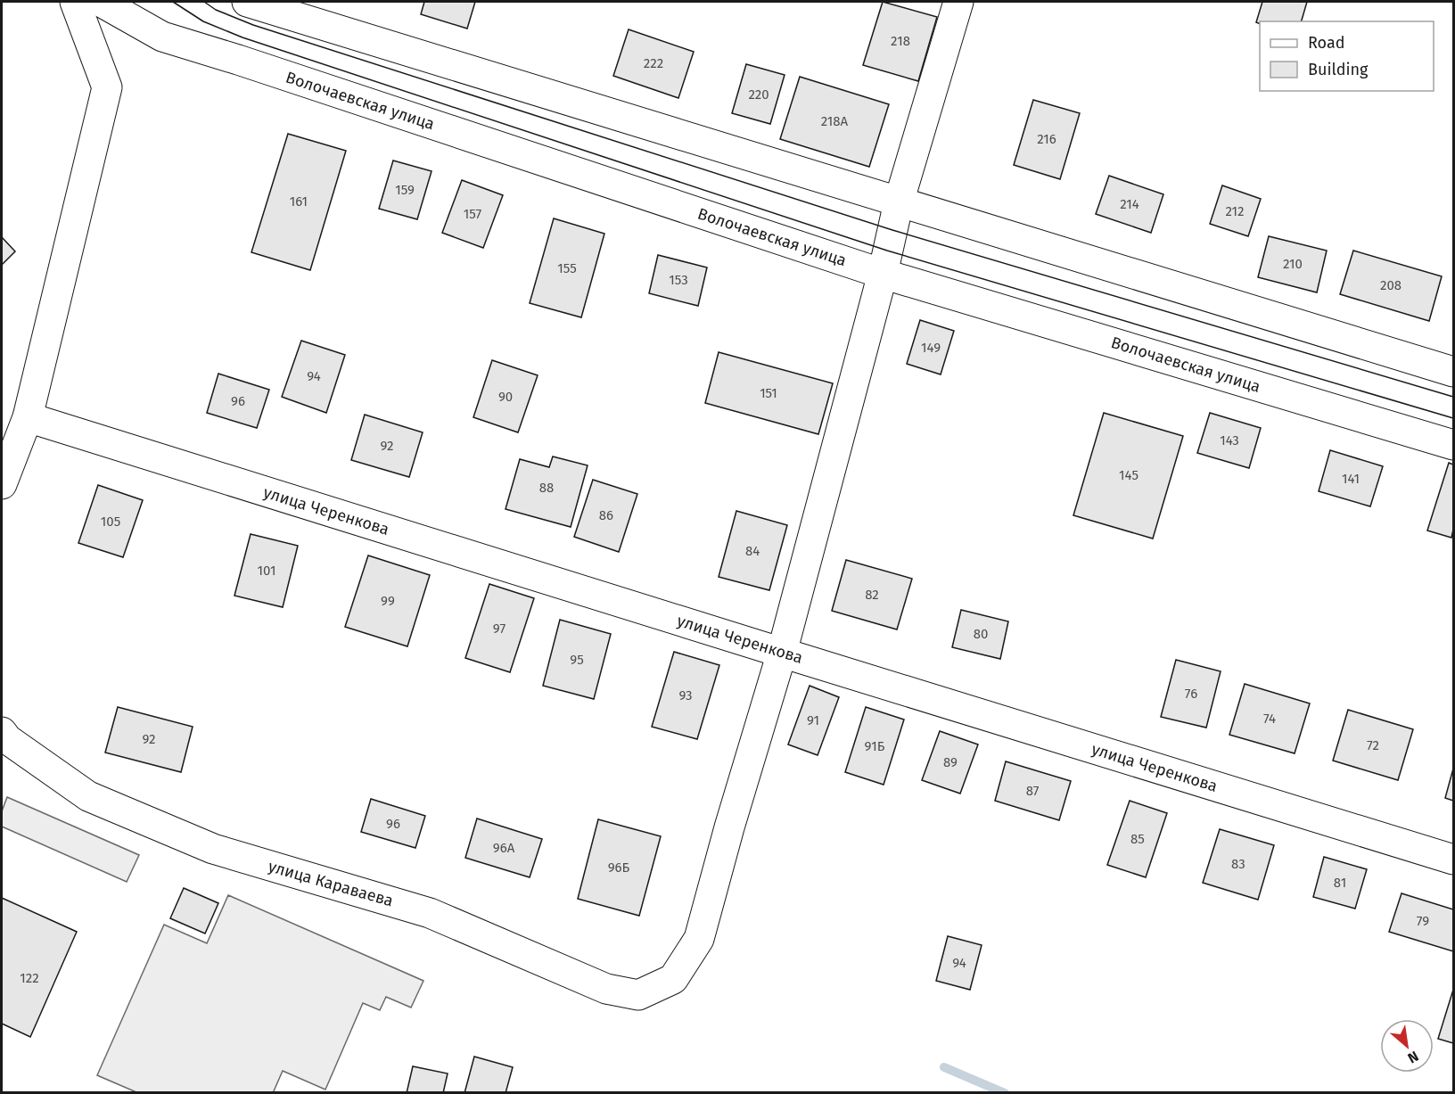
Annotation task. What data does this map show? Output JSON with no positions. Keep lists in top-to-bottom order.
{
  "streets": {
    "street": ["Волочаевская улица", "улица Черенкова", "улица Караваева"]
  },
  "crossings": [
    ["улица Черенкова", "улица Караваева"]
  ],
  "house_numbers": [
    "218",
    "222",
    "220",
    "218А",
    "216",
    "159",
    "161",
    "214",
    "212",
    "157",
    "210",
    "155",
    "153",
    "208",
    "149",
    "94",
    "151",
    "90",
    "96",
    "143",
    "92",
    "145",
    "141",
    "88",
    "86",
    "105",
    "84",
    "101",
    "82",
    "99",
    "97",
    "80",
    "95",
    "76",
    "93",
    "74",
    "91",
    "92",
    "72",
    "91Б",
    "89",
    "87",
    "96",
    "85",
    "96А",
    "83",
    "96Б",
    "81",
    "79",
    "94",
    "122"
  ],
  "legend": ["Road", "Building"],
  "north": "bottom right"
}
